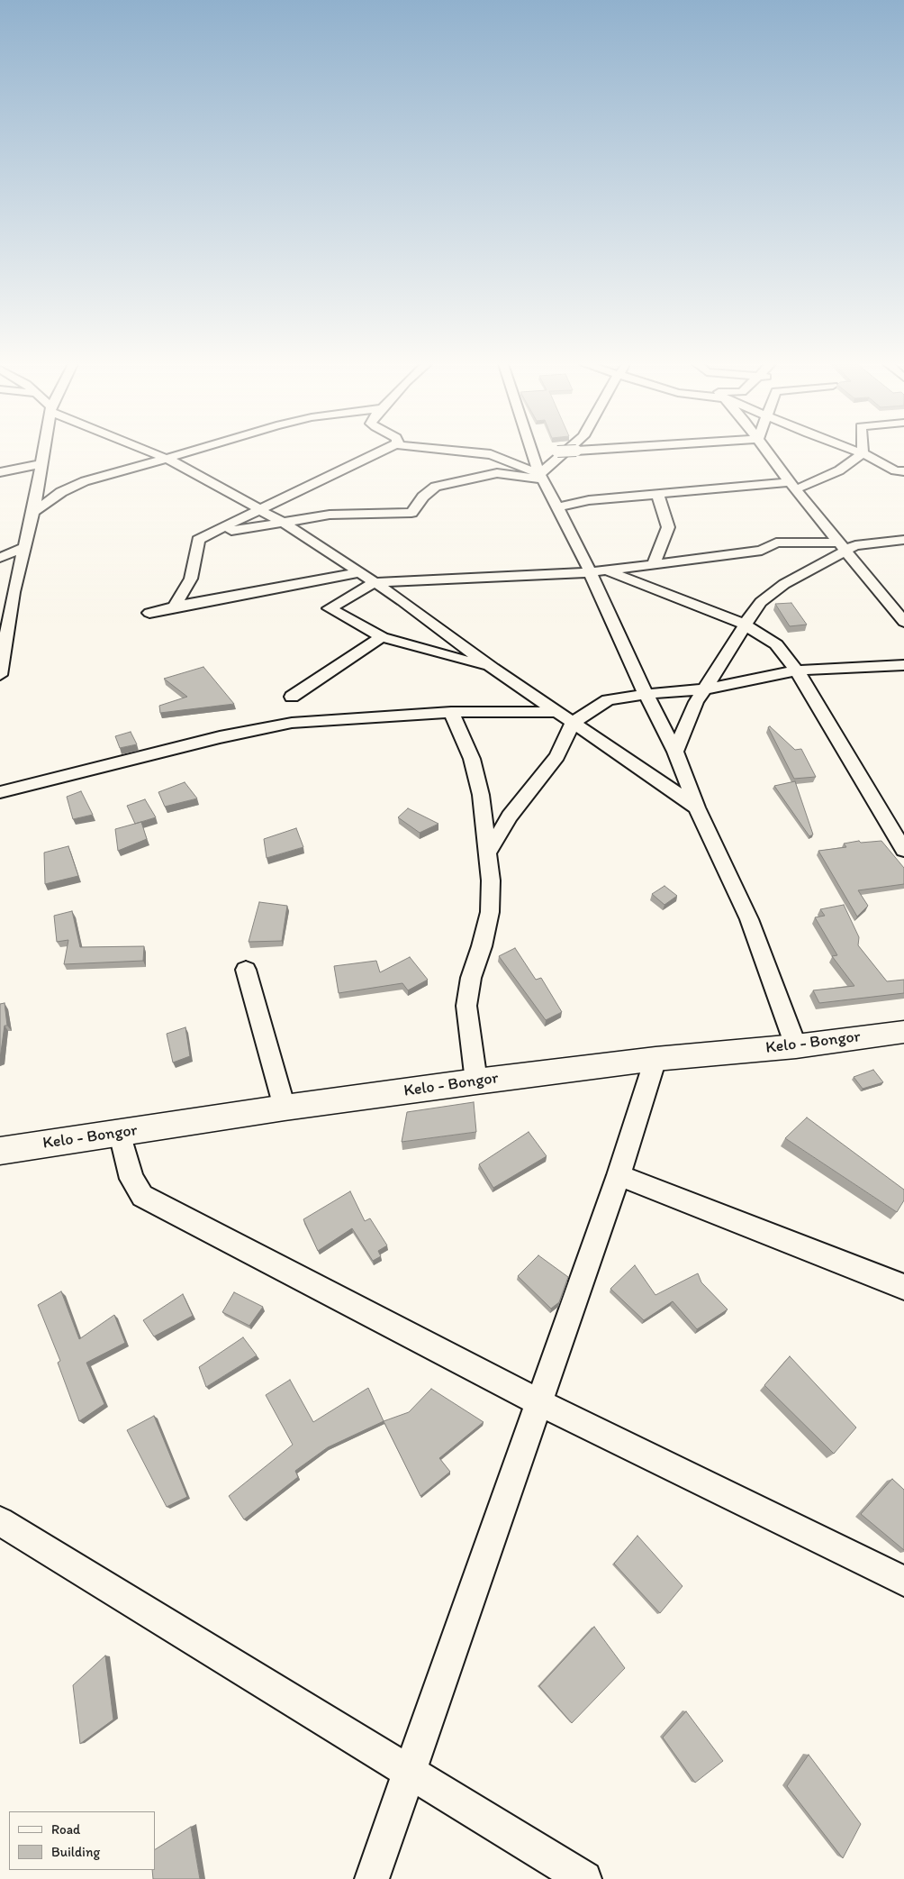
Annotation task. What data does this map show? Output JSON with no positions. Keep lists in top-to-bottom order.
{
  "streets": {
    "highway": ["Kelo - Bongor"]
  },
  "legend": ["Road", "Building"]
}
